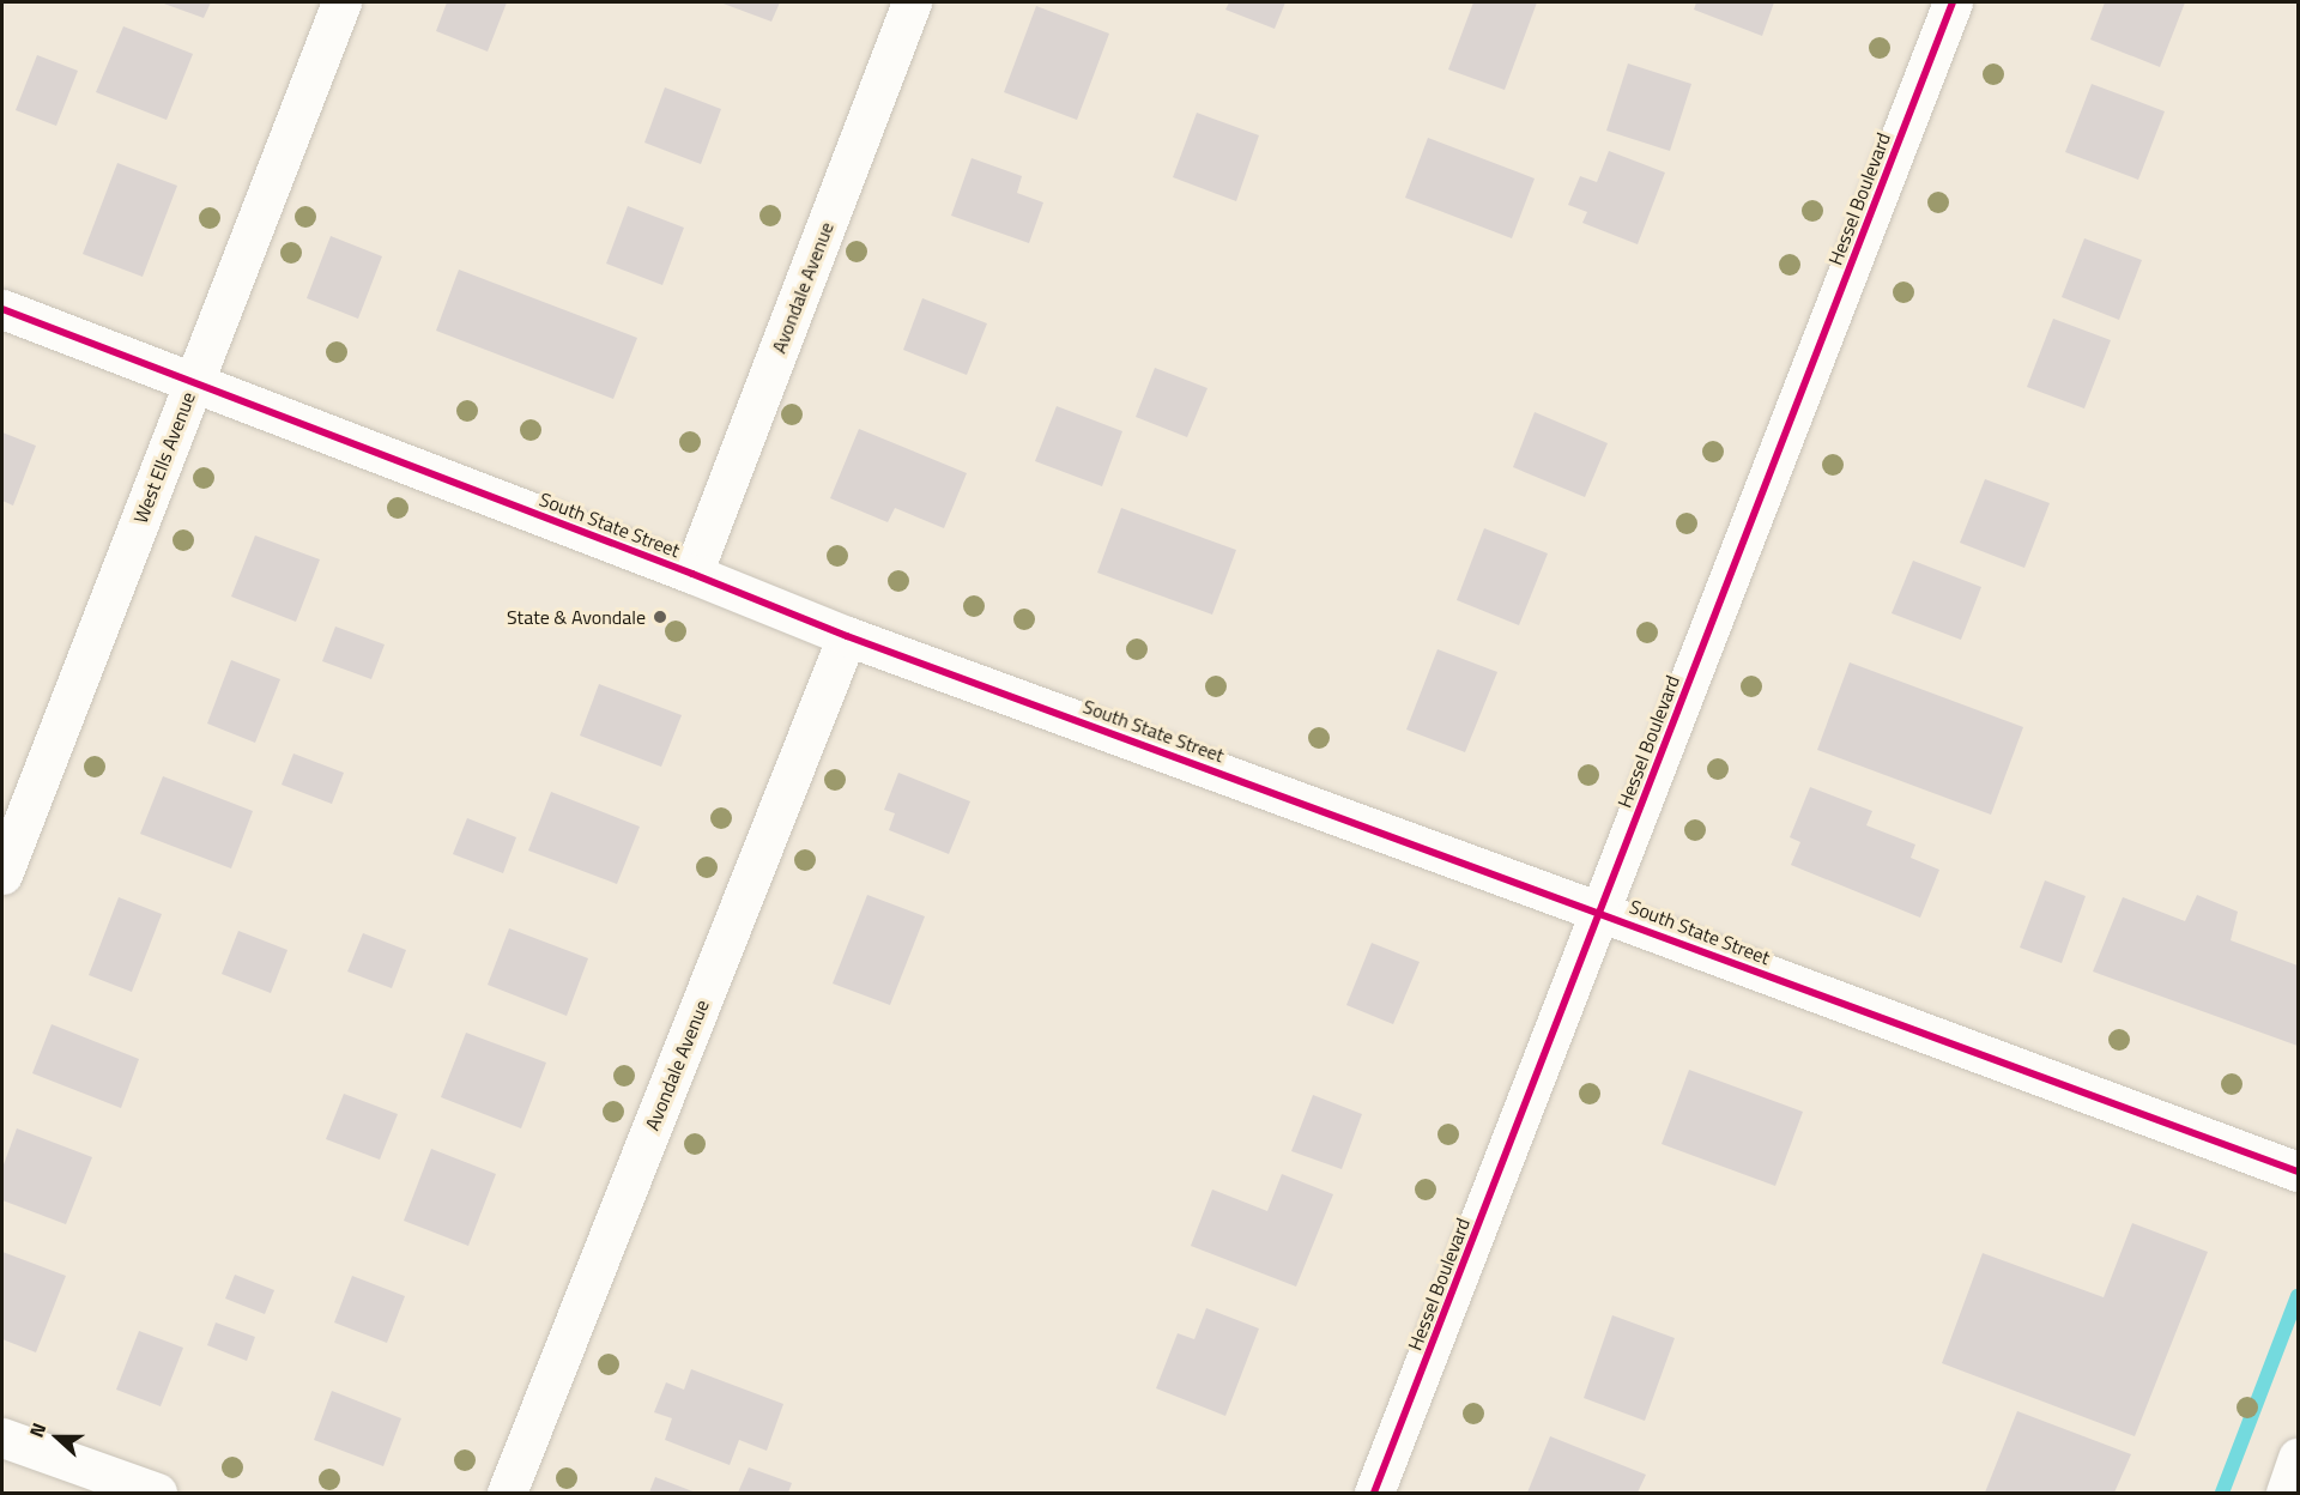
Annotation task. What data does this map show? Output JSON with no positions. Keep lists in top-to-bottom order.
{
  "streets": {
    "street": [
      "Hessel Boulevard",
      "Avondale Avenue",
      "West Ells Avenue",
      "South State Street"
    ]
  },
  "crossings": [
    ["Hessel Boulevard", "South State Street"],
    ["Avondale Avenue", "South State Street"],
    ["West Ells Avenue", "South State Street"]
  ],
  "places": ["State & Avondale"],
  "north": "left"
}
